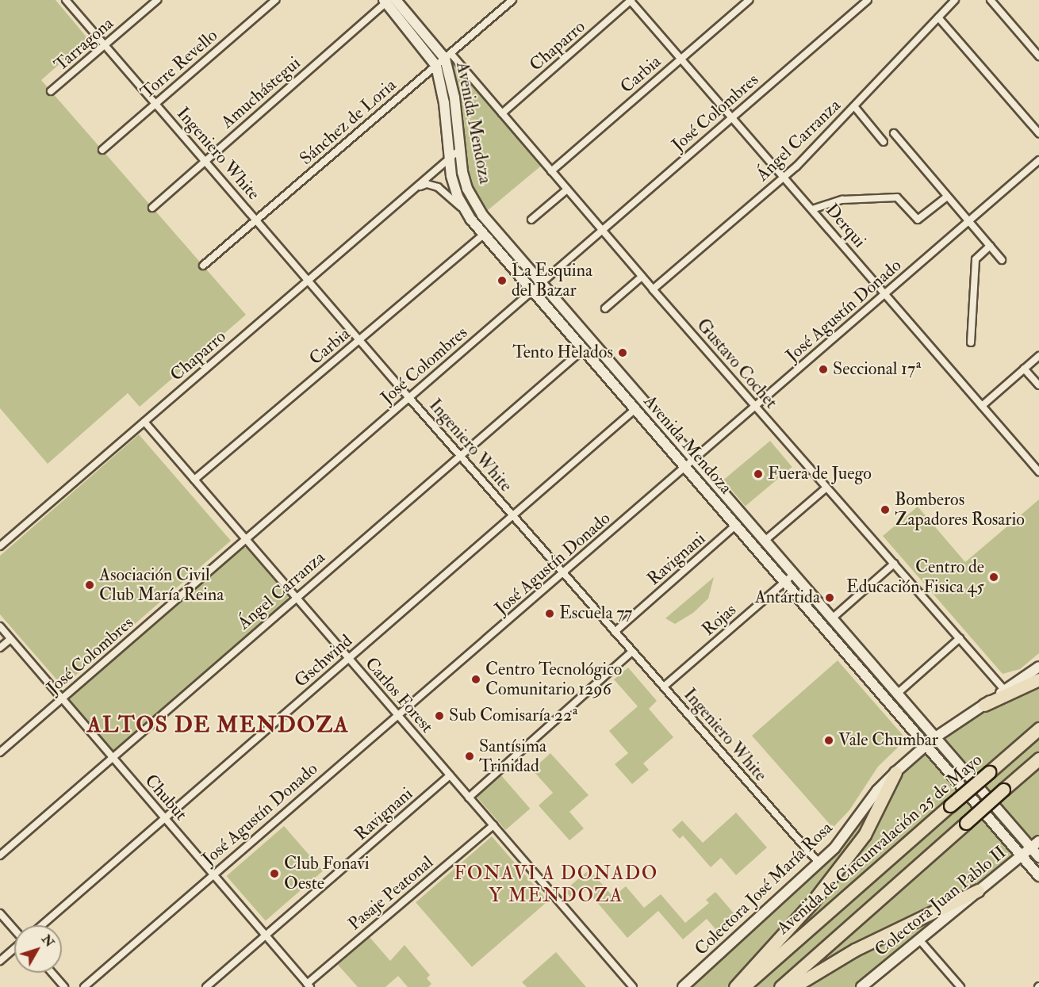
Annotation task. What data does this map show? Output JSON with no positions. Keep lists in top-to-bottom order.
{
  "streets": {
    "highway": ["Avenida de Circunvalación 25 de Mayo"],
    "main road": ["Avenida Mendoza", "Colectora José María Rosa", "Colectora Juan Pablo II"],
    "street": [
      "Tarragona",
      "Chaparro",
      "Torre Revello",
      "Carbia",
      "Amuchástegui",
      "José Colombres",
      "Sánchez de Loria",
      "Ángel Carranza",
      "Ingeniero White",
      "Derqui",
      "José Agustín Donado",
      "Gustavo Cochet",
      "Ravignani",
      "Rojas",
      "Gschwind",
      "Carlos Forest",
      "Chubut",
      "Pasaje Peatonal"
    ]
  },
  "crossings": [
    ["Tarragona", "Ingeniero White"],
    ["Chaparro", "Avenida Mendoza"],
    ["Chaparro", "Ingeniero White"],
    ["Chaparro", "Derqui"],
    ["Chaparro", "Gustavo Cochet"],
    ["Chaparro", "Carlos Forest"],
    ["Torre Revello", "Ingeniero White"],
    ["Carbia", "Avenida Mendoza"],
    ["Carbia", "Ingeniero White"],
    ["Carbia", "Derqui"],
    ["Carbia", "Gustavo Cochet"],
    ["Carbia", "Carlos Forest"],
    ["Amuchástegui", "Avenida Mendoza"],
    ["Amuchástegui", "Ingeniero White"],
    ["José Colombres", "Avenida Mendoza"],
    ["José Colombres", "Ingeniero White"],
    ["José Colombres", "Derqui"],
    ["José Colombres", "Gustavo Cochet"],
    ["José Colombres", "Carlos Forest"],
    ["José Colombres", "Chubut"],
    ["Sánchez de Loria", "Avenida Mendoza"],
    ["Sánchez de Loria", "Ingeniero White"],
    ["Sánchez de Loria", "Gustavo Cochet"],
    ["Avenida Mendoza", "Ángel Carranza"],
    ["Avenida Mendoza", "José Agustín Donado"],
    ["Avenida Mendoza", "Gustavo Cochet"],
    ["Avenida Mendoza", "Ravignani"],
    ["Avenida Mendoza", "Rojas"],
    ["Avenida Mendoza", "Gschwind"],
    ["Avenida Mendoza", "Colectora José María Rosa"],
    ["Avenida Mendoza", "Colectora Juan Pablo II"],
    ["Ángel Carranza", "Ingeniero White"],
    ["Ángel Carranza", "Derqui"],
    ["Ángel Carranza", "Gustavo Cochet"],
    ["Ángel Carranza", "Carlos Forest"],
    ["Ángel Carranza", "Chubut"],
    ["Ingeniero White", "José Agustín Donado"],
    ["Ingeniero White", "Ravignani"],
    ["Ingeniero White", "Rojas"],
    ["Ingeniero White", "Gschwind"],
    ["Ingeniero White", "Colectora José María Rosa"],
    ["Derqui", "José Agustín Donado"],
    ["José Agustín Donado", "Gustavo Cochet"],
    ["José Agustín Donado", "Carlos Forest"],
    ["José Agustín Donado", "Chubut"],
    ["Gustavo Cochet", "Colectora José María Rosa"],
    ["Ravignani", "Carlos Forest"],
    ["Ravignani", "Chubut"],
    ["Gschwind", "Carlos Forest"],
    ["Gschwind", "Chubut"],
    ["Carlos Forest", "Pasaje Peatonal"],
    ["Chubut", "Pasaje Peatonal"]
  ],
  "districts": ["ALTOS DE MENDOZA", "FONAVI A DONADO Y MENDOZA"],
  "places": [
    "La Esquina del Bazar",
    "Tento Helados",
    "Seccional 17ª",
    "Fuera de Juego",
    "Bomberos Zapadores Rosario",
    "Centro de Educación Fisica 45",
    "Asociación Civil Club María Reina",
    "Antártida",
    "Escuela 77",
    "Centro Tecnológico Comunitario 1296",
    "Sub Comisaría 22ª",
    "Vale Chumbar",
    "Santísima Trinidad",
    "Club Fonavi Oeste"
  ],
  "north": "top right"
}
